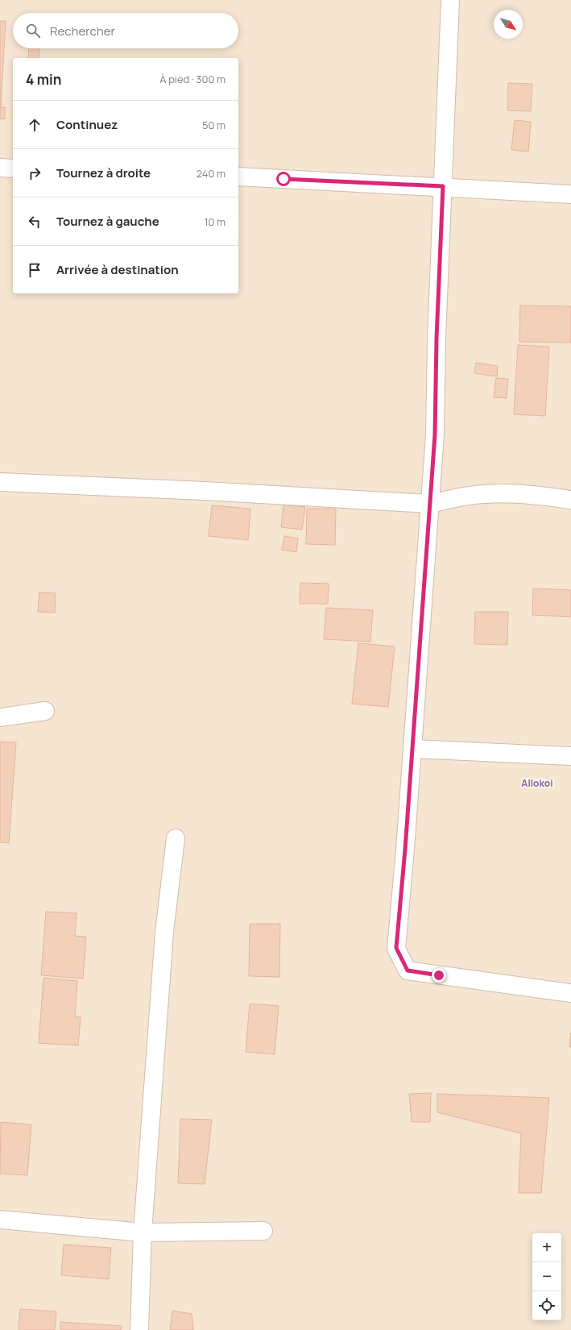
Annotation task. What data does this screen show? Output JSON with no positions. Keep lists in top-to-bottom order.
{
  "districts": ["Allokoi"],
  "north": "bottom right",
  "page": {
    "search": "Rechercher",
    "heading": ["4 min", "À pied · 300 m"],
    "list": [
      ["Continuez", "50 m"],
      ["Tournez à droite", "240 m"],
      ["Tournez à gauche", "10 m"],
      "Arrivée à destination"
    ],
    "map_buttons": ["+", "−"]
  }
}
